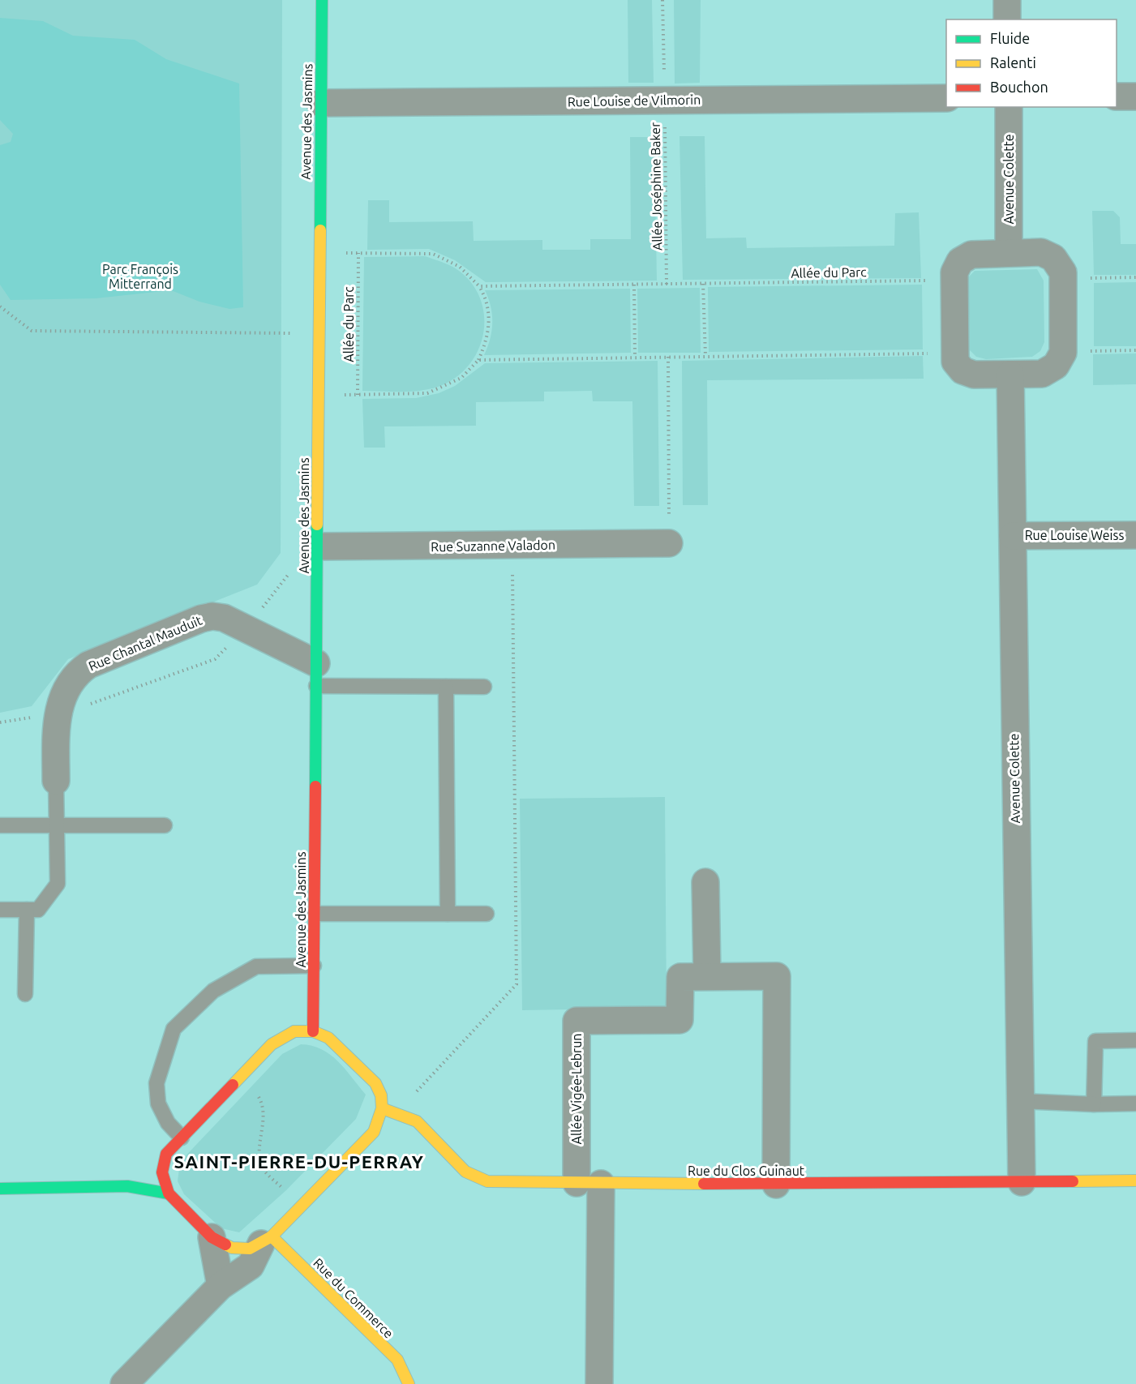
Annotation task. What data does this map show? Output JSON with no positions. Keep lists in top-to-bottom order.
{
  "streets": {
    "street": [
      "Rue Louise de Vilmorin",
      "Avenue des Jasmins",
      "Avenue Colette",
      "Rue Louise Weiss",
      "Rue Suzanne Valadon",
      "Rue Chantal Mauduit",
      "Allée Vigée-Lebrun",
      "Rue du Clos Guinaut",
      "Rue du Commerce"
    ],
    "path": ["Allée Joséphine Baker", "Allée du Parc"]
  },
  "crossings": [
    ["Rue Louise de Vilmorin", "Avenue des Jasmins"],
    ["Rue Louise de Vilmorin", "Allée Joséphine Baker"],
    ["Avenue des Jasmins", "Rue Suzanne Valadon"],
    ["Avenue des Jasmins", "Rue Chantal Mauduit"],
    ["Avenue Colette", "Allée du Parc"],
    ["Avenue Colette", "Rue Louise Weiss"],
    ["Avenue Colette", "Rue du Clos Guinaut"],
    ["Allée Joséphine Baker", "Allée du Parc"],
    ["Allée Vigée-Lebrun", "Rue du Clos Guinaut"]
  ],
  "districts": ["SAINT-PIERRE-DU-PERRAY"],
  "parks": ["Parc François Mitterrand"],
  "legend": ["Fluide", "Ralenti", "Bouchon"]
}
